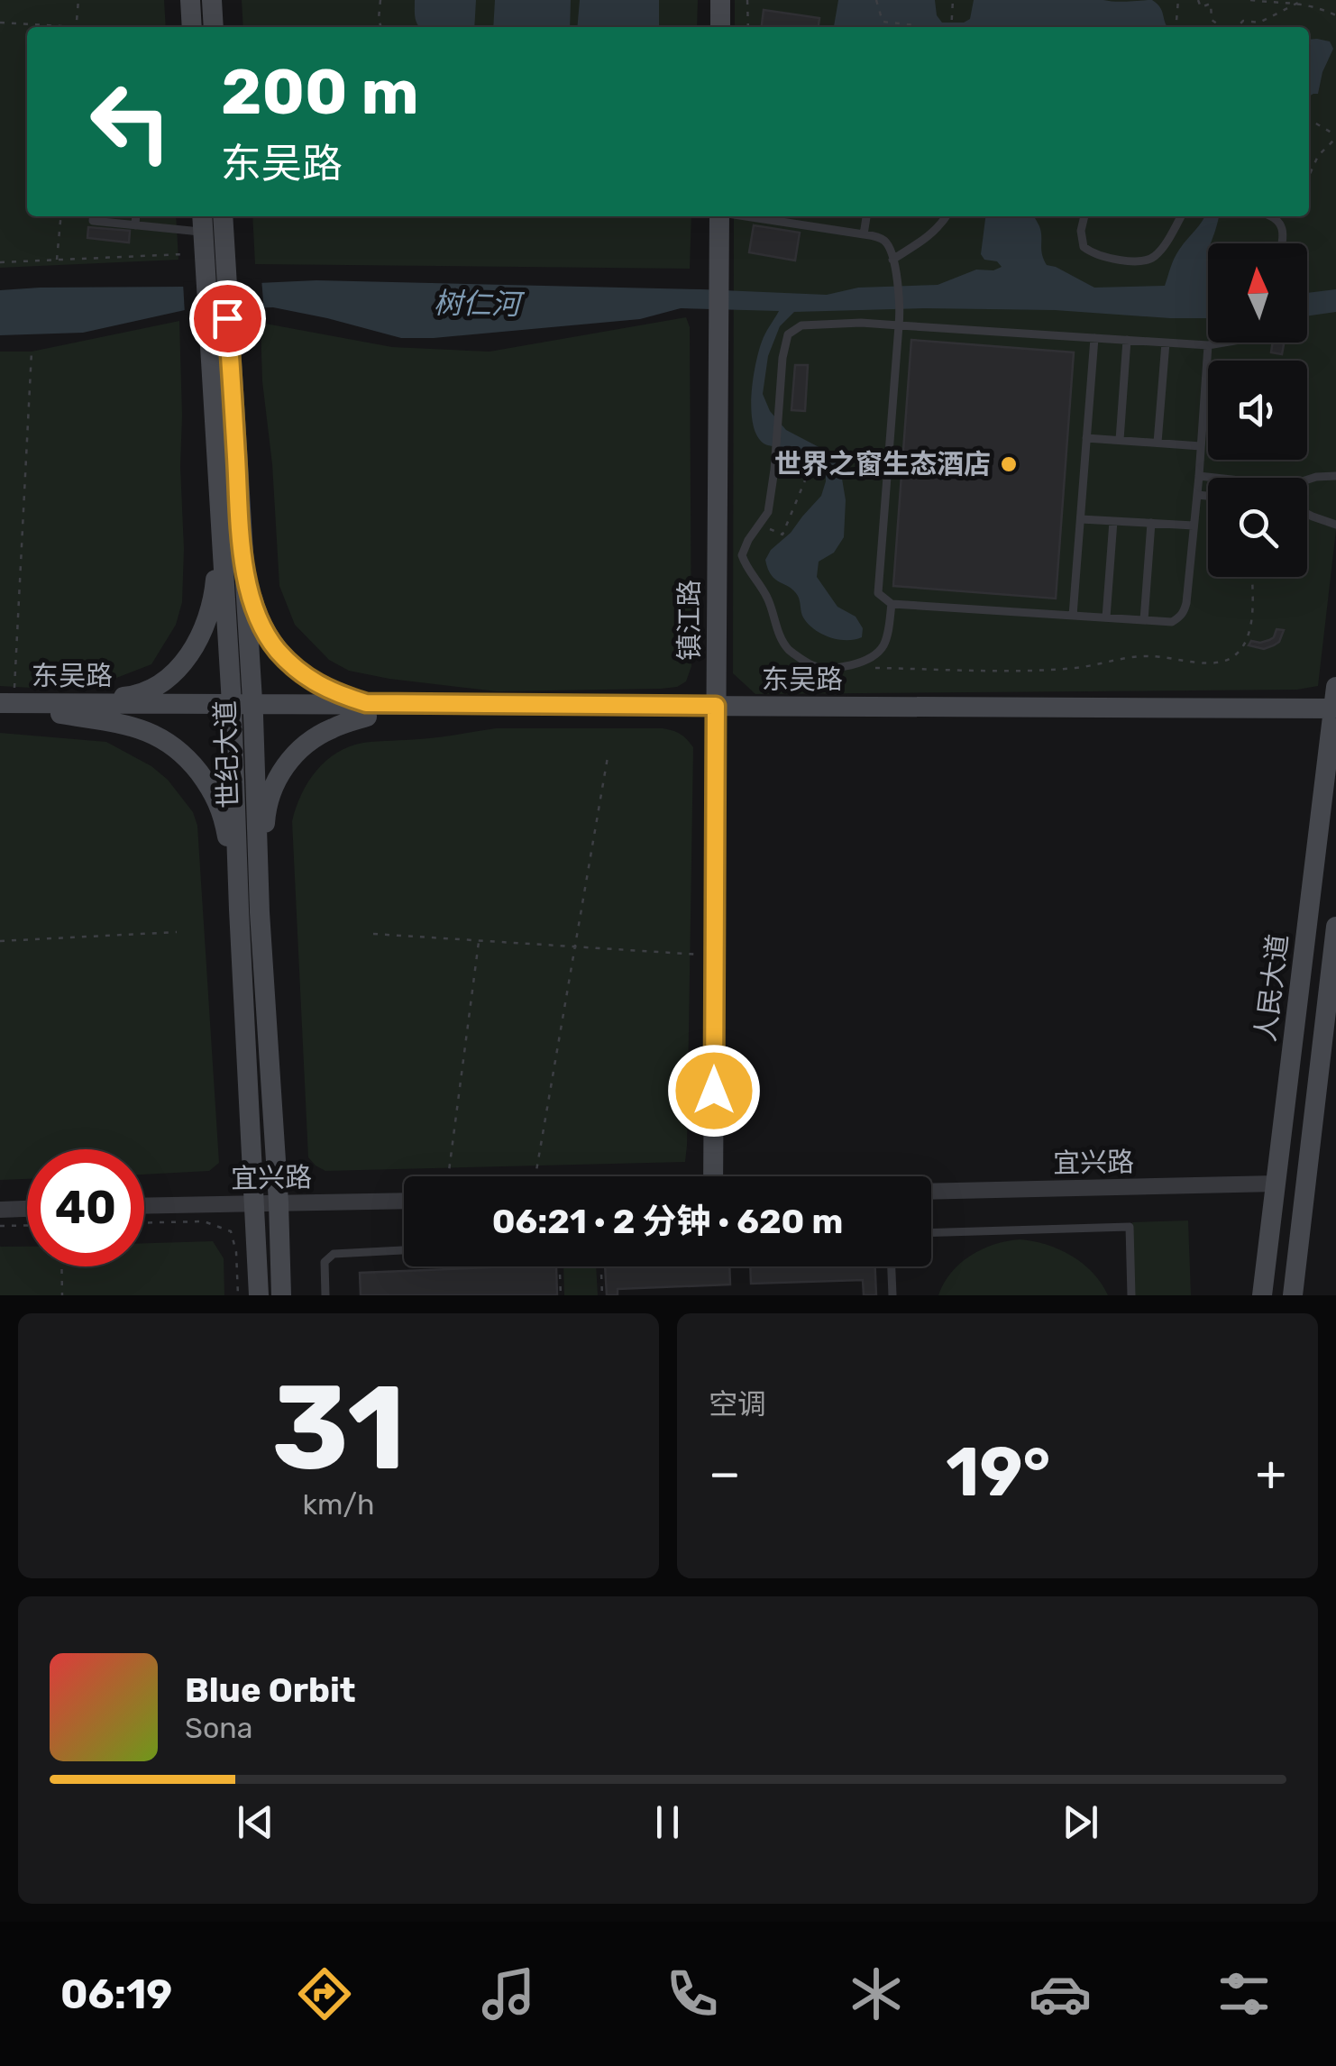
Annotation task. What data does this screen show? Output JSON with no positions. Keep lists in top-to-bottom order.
{
  "streets": {
    "street": [
      "镇江路",
      "东吴路",
      "世纪大道",
      "人民大道",
      "宜兴路"
    ]
  },
  "crossings": [
    ["镇江路", "东吴路"],
    ["东吴路", "世纪大道"],
    ["东吴路", "人民大道"],
    ["世纪大道", "宜兴路"],
    ["人民大道", "宜兴路"]
  ],
  "water": ["树仁河"],
  "places": ["世界之窗生态酒店"],
  "north": "top",
  "page": {
    "turn": ["200 m", "东吴路"],
    "limit": "40",
    "trip": "06:21 · 2 分钟 · 620 m",
    "tile": [
      ["31", "km/h"],
      "空调"
    ],
    "heat": ["−", "19°", "+"],
    "song": ["Blue Orbit", "Sona"],
    "tabs": "06:19"
  }
}
